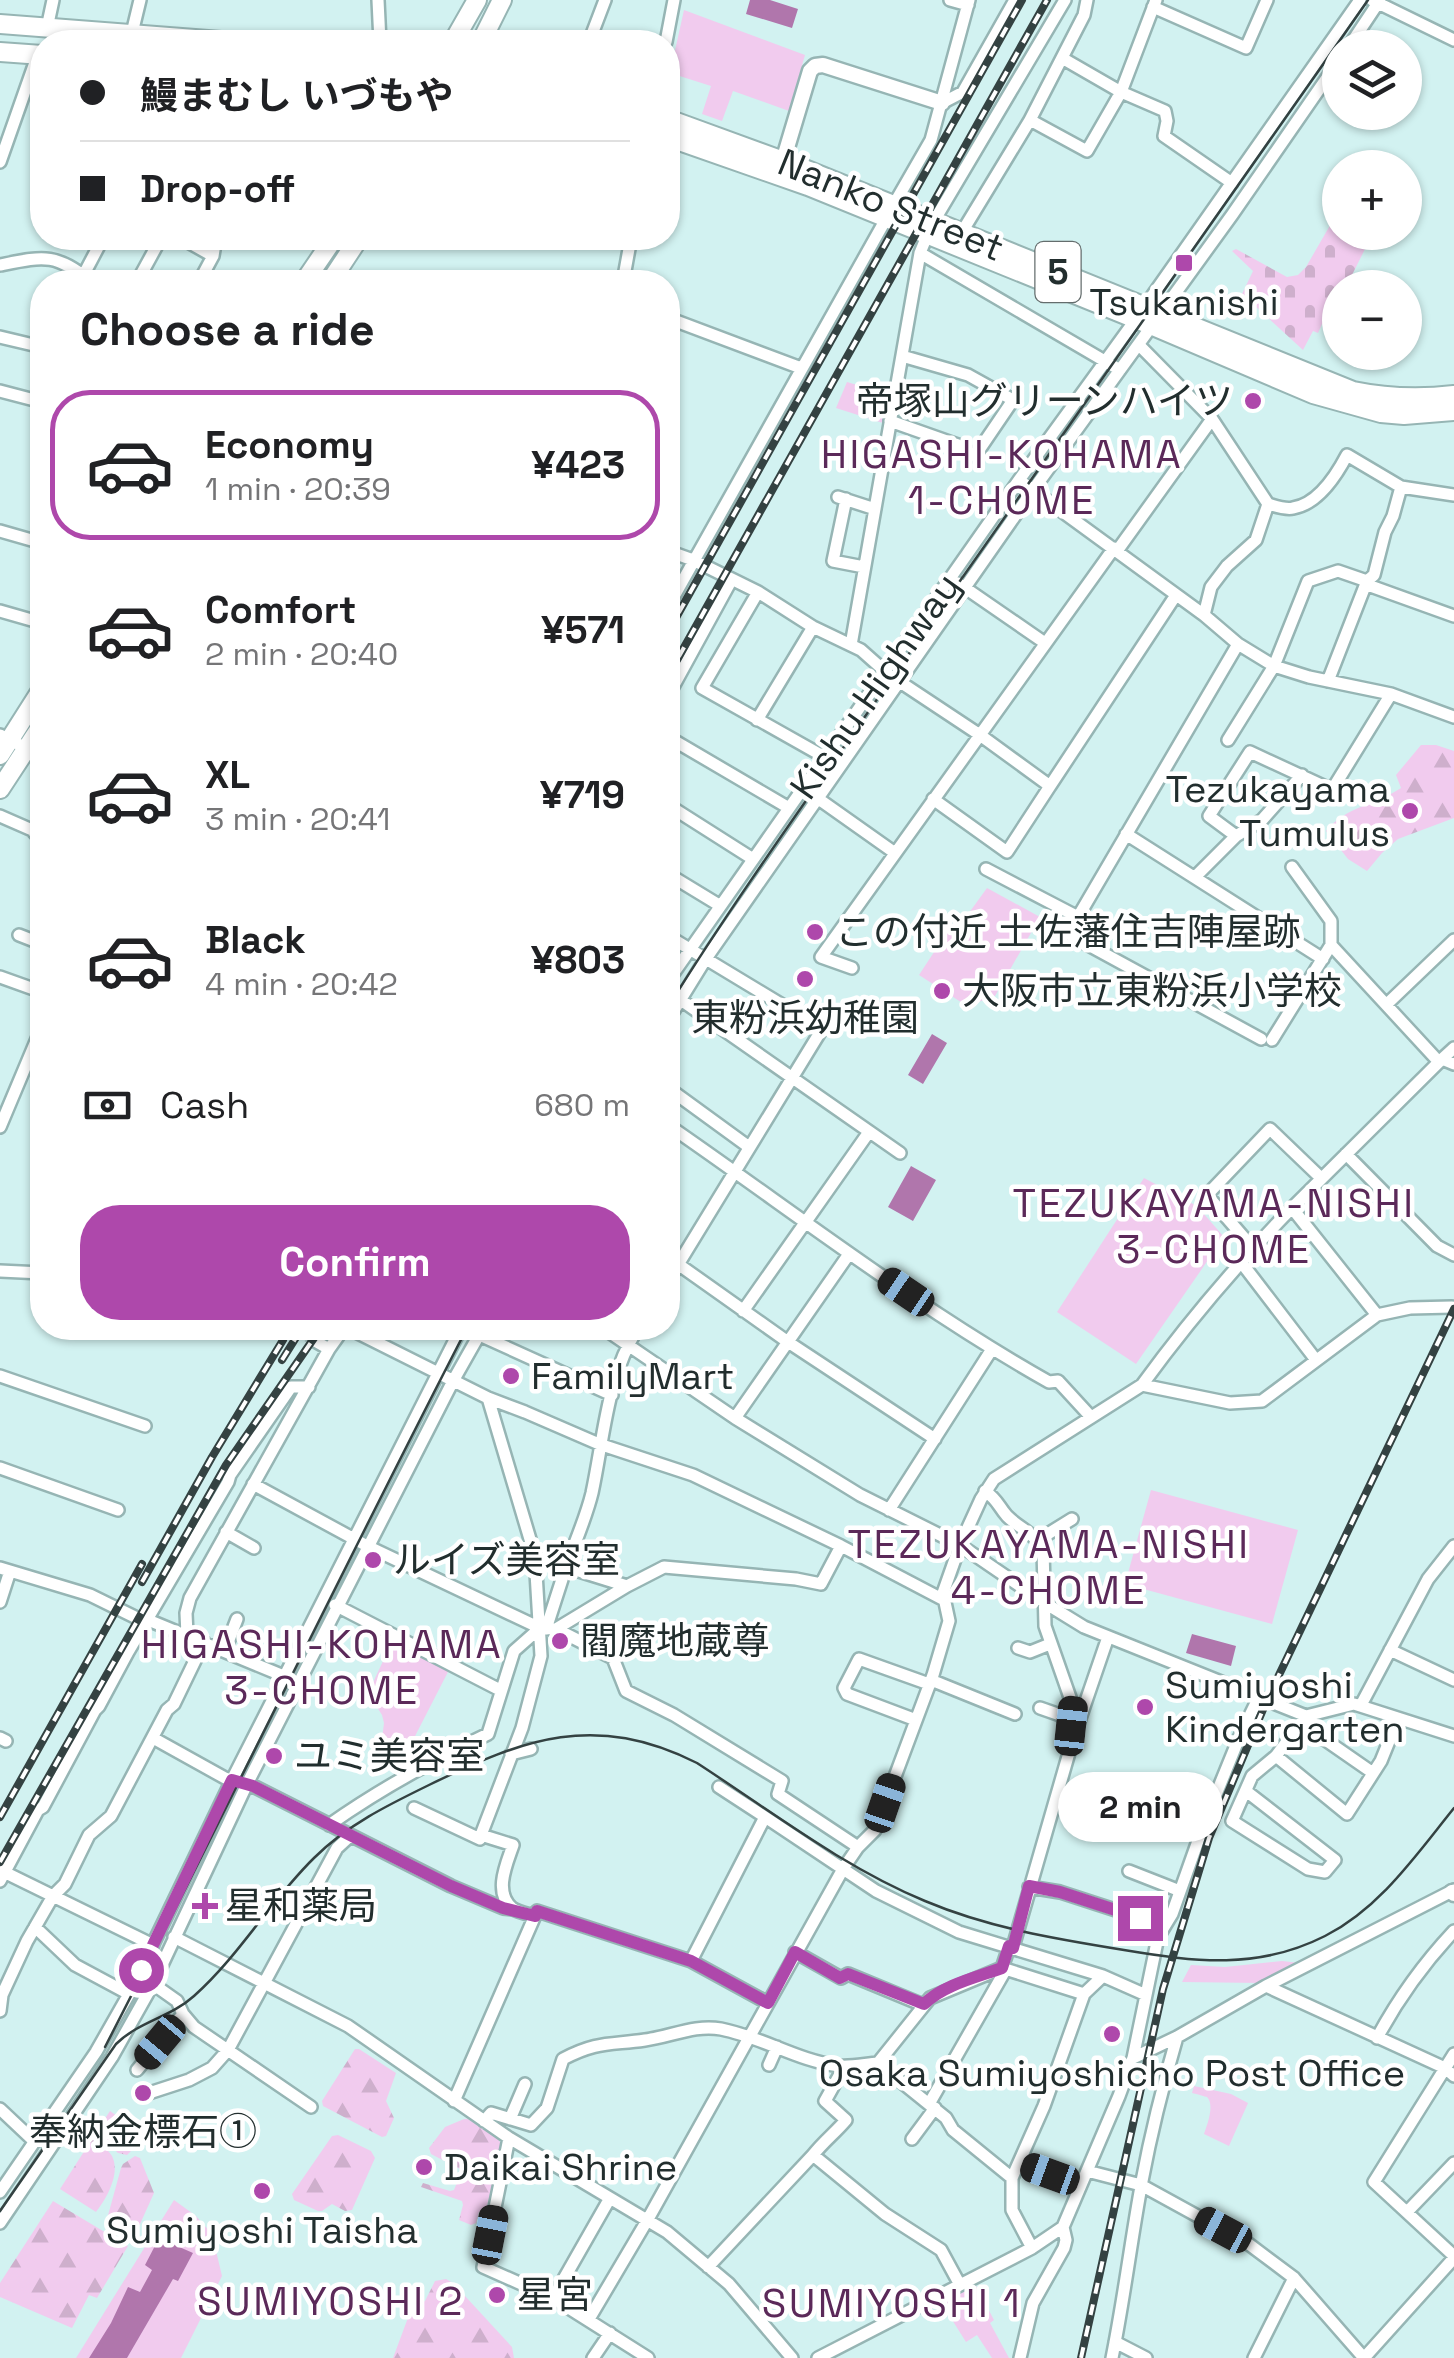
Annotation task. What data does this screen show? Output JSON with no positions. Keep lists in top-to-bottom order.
{
  "streets": {
    "main road": ["Nanko Street", "5"],
    "street": ["Kishu Highway"]
  },
  "crossings": [
    ["Nanko Street", "Kishu Highway"]
  ],
  "districts": [
    "HIGASHI-KOHAMA 1-CHOME",
    "TEZUKAYAMA-NISHI 3-CHOME",
    "TEZUKAYAMA-NISHI 4-CHOME",
    "HIGASHI-KOHAMA 3-CHOME",
    "SUMIYOSHI 2",
    "SUMIYOSHI 1"
  ],
  "places": {
    "transit": ["Tsukanishi"],
    "other": [
      "帝塚山グリーンハイツ",
      "Tezukayama Tumulus",
      "この付近 土佐藩住吉陣屋跡",
      "東粉浜幼稚園",
      "大阪市立東粉浜小学校",
      "FamilyMart",
      "ルイズ美容室",
      "閻魔地蔵尊",
      "Sumiyoshi Kindergarten",
      "ユミ美容室",
      "Osaka Sumiyoshicho Post Office",
      "奉納金標石①",
      "Daikai Shrine",
      "Sumiyoshi Taisha",
      "星宮"
    ],
    "health": ["星和薬局"]
  },
  "page": {
    "map_buttons": ["+", "−"],
    "banner": ["鰻まむし いづもや", "Drop-off"],
    "heading": "Choose a ride",
    "list": [
      {
        "name": "Economy",
        "note": "1 min · 20:39",
        "value": "¥423"
      },
      {
        "name": "Comfort",
        "note": "2 min · 20:40",
        "value": "¥571"
      },
      {
        "name": "XL",
        "note": "3 min · 20:41",
        "value": "¥719"
      },
      {
        "name": "Black",
        "note": "4 min · 20:42",
        "value": "¥803"
      }
    ],
    "pay": ["Cash", "680 m"],
    "buttons": "Confirm",
    "bubble": "2 min"
  }
}
